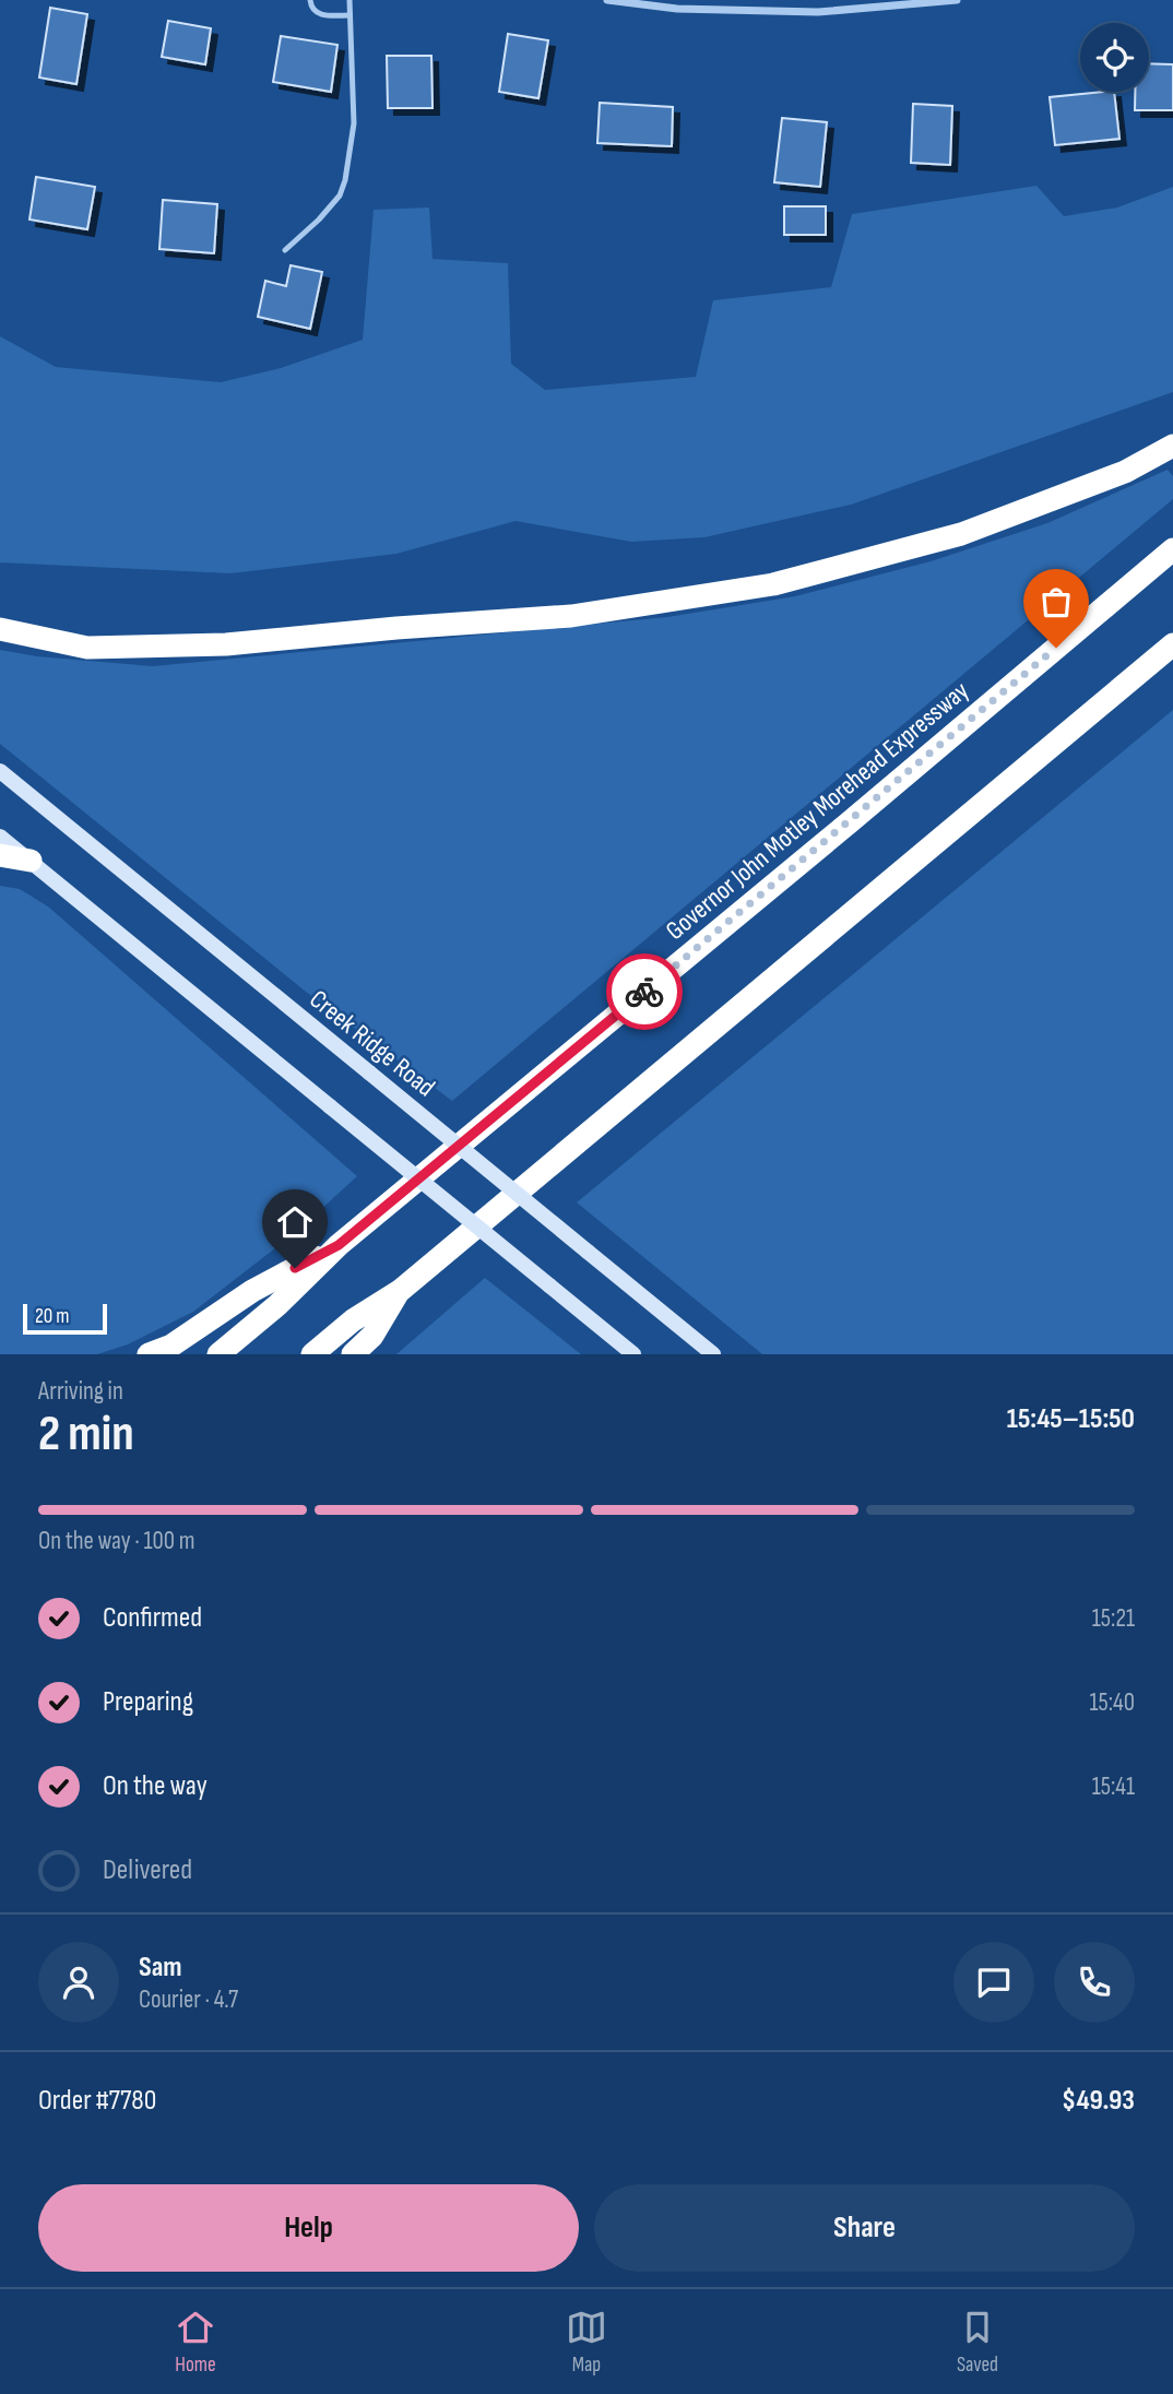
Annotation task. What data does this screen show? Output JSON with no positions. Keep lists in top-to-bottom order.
{
  "streets": {
    "highway": ["Governor John Motley Morehead Expressway"],
    "main road": ["Creek Ridge Road"]
  },
  "scale_bar": "20 m",
  "page": {
    "scale": "20 m",
    "heading": ["2 min", "Arriving in", "15:45–15:50"],
    "panel": [
      "Sam",
      "Courier · 4.7",
      "Order #7780",
      "$49.93"
    ],
    "bar": "On the way · 100 m",
    "list": [
      ["Confirmed", "15:21"],
      ["Preparing", "15:40"],
      ["On the way", "15:41"],
      "Delivered"
    ],
    "buttons": ["Help", "Share"],
    "tabs": ["Home", "Map", "Saved"]
  }
}
